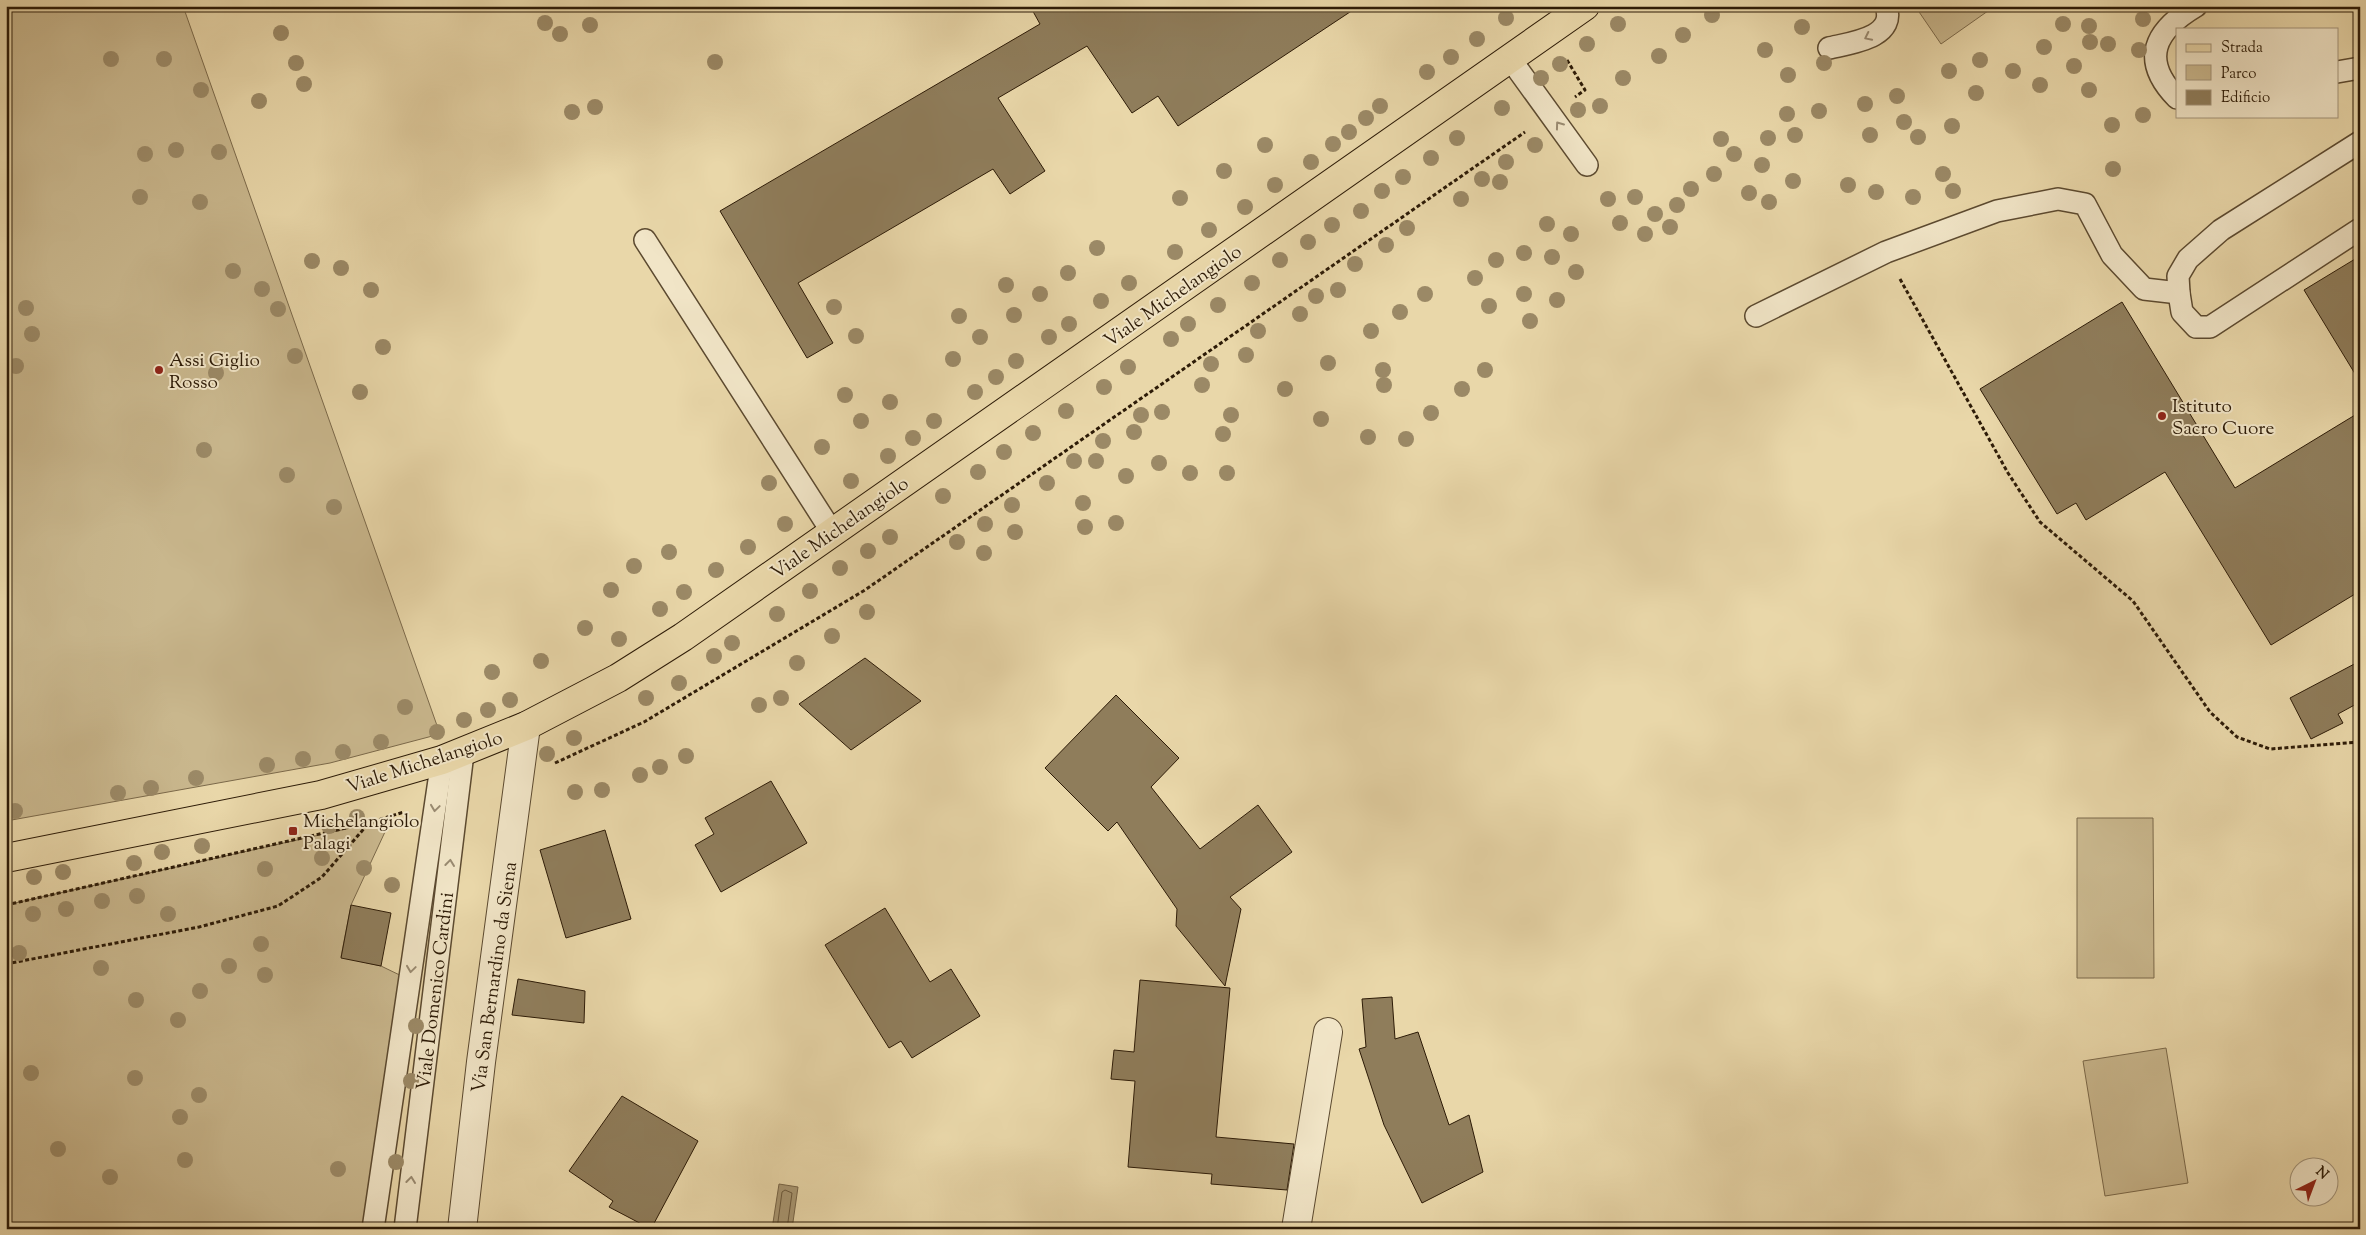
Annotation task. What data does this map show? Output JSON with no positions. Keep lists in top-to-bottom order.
{
  "streets": {
    "main road": ["Viale Michelangiolo"],
    "street": ["Via San Bernardino da Siena"],
    "lane": ["Viale Domenico Cardini"]
  },
  "crossings": [
    ["Viale Michelangiolo", "Via San Bernardino da Siena"],
    ["Viale Michelangiolo", "Viale Domenico Cardini"]
  ],
  "places": {
    "other": ["Assi Giglio Rosso", "Istituto Sacro Cuore"],
    "transit": ["Michelangiolo Palagi"]
  },
  "legend": ["Strada", "Parco", "Edificio"],
  "north": "top right"
}
